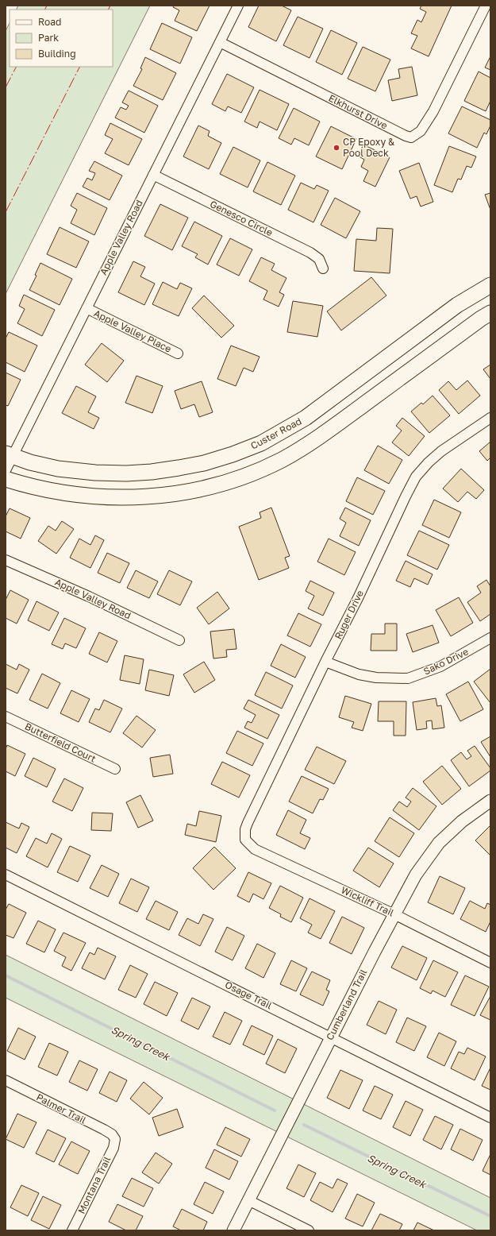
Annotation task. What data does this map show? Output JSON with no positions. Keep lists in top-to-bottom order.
{
  "streets": {
    "main road": ["Custer Road"],
    "street": [
      "Elkhurst Drive",
      "Genesco Circle",
      "Apple Valley Road",
      "Apple Valley Place",
      "Ruger Drive",
      "Sako Drive",
      "Butterfield Court",
      "Wickliff Trail",
      "Osage Trail",
      "Cumberland Trail",
      "Palmer Trail",
      "Montana Trail"
    ]
  },
  "crossings": [
    ["Elkhurst Drive", "Apple Valley Road"],
    ["Genesco Circle", "Apple Valley Road"],
    ["Apple Valley Road", "Apple Valley Place"],
    ["Apple Valley Road", "Custer Road"],
    ["Ruger Drive", "Sako Drive"],
    ["Ruger Drive", "Wickliff Trail"],
    ["Wickliff Trail", "Cumberland Trail"],
    ["Osage Trail", "Cumberland Trail"],
    ["Palmer Trail", "Montana Trail"]
  ],
  "water": ["Spring Creek"],
  "places": ["CP Epoxy & Pool Deck"],
  "legend": ["Road", "Park", "Building"]
}
